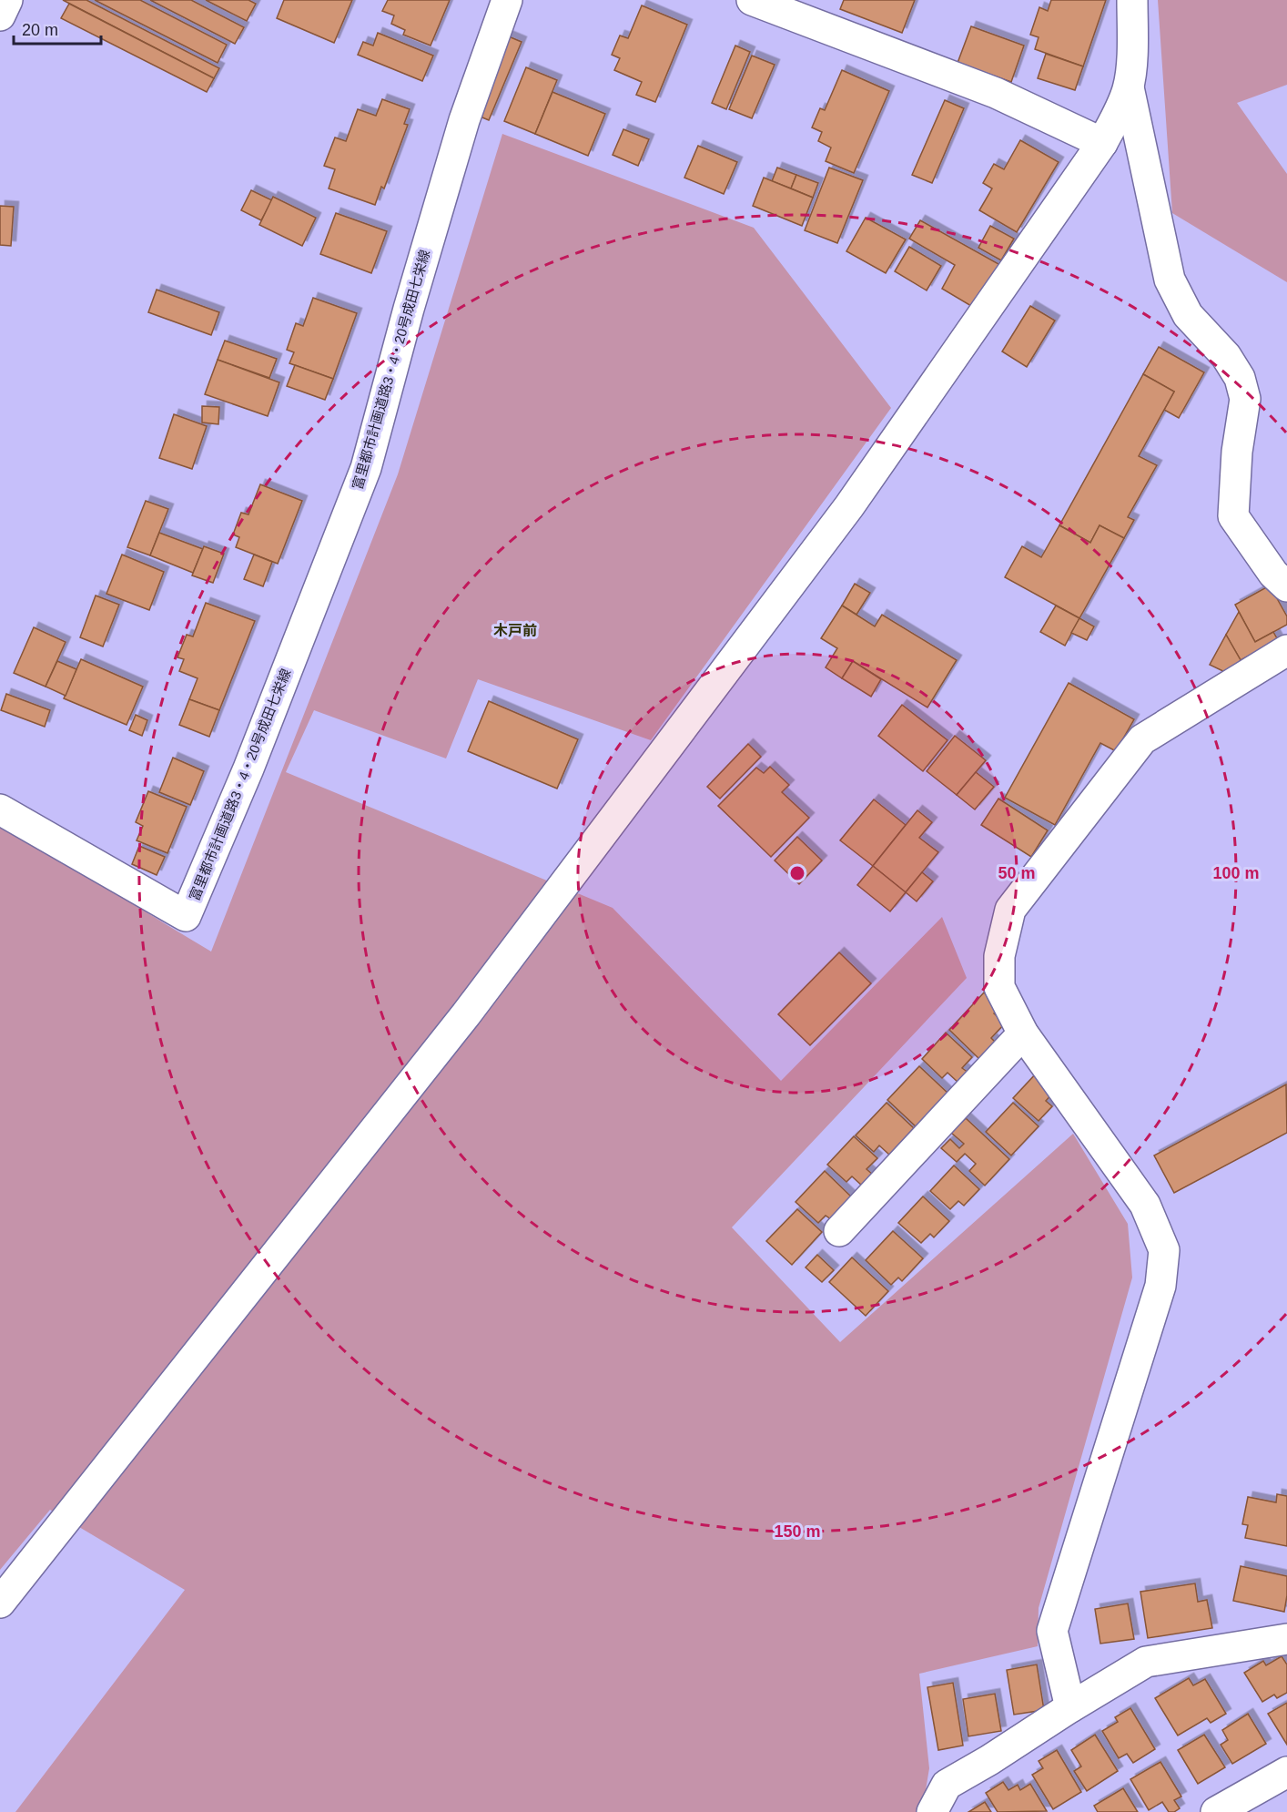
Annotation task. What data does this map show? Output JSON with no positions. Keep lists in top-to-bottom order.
{
  "streets": {
    "street": ["富里都市計画道路3・4・20号成田七栄線"]
  },
  "districts": ["木戸前"],
  "scale_bar": "20 m",
  "rings": ["50 m", "100 m", "150 m"]
}
